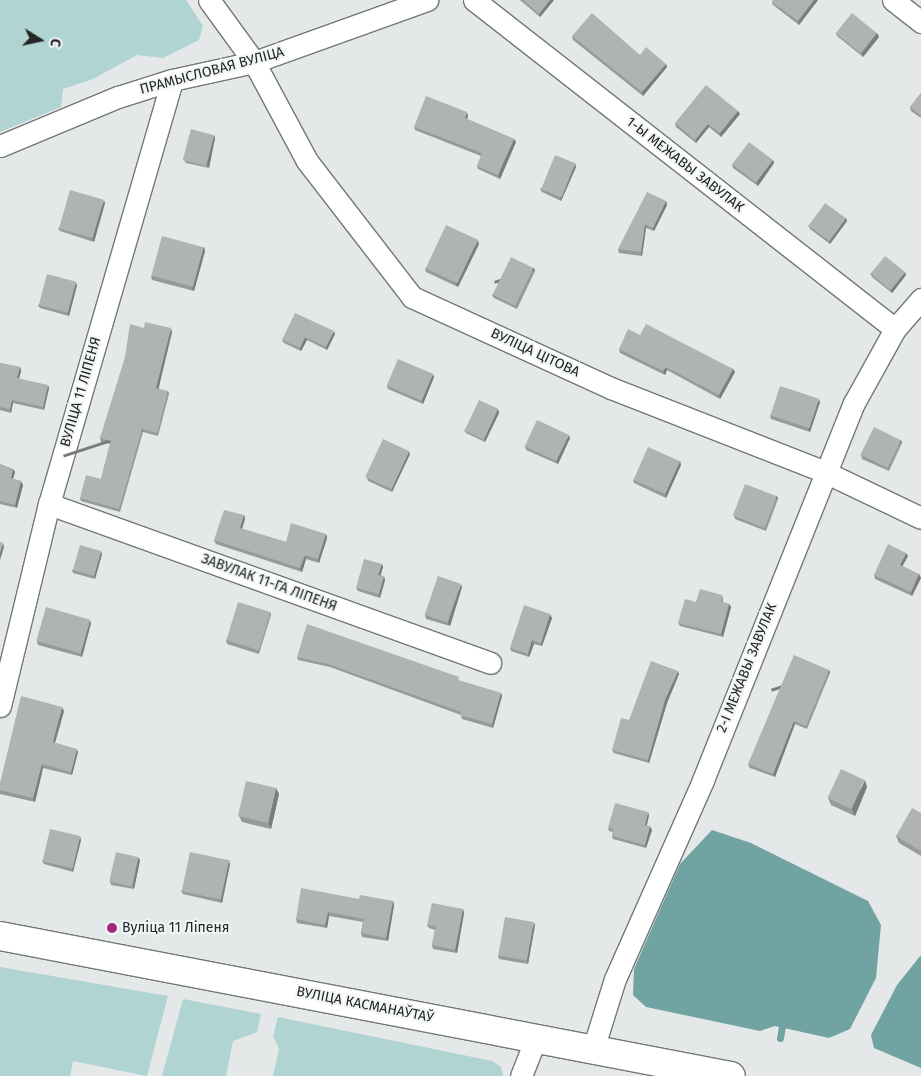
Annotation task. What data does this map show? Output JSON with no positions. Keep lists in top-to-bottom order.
{
  "streets": {
    "main road": ["ВУЛІЦА КАСМАНАЎТАЎ"],
    "street": [
      "ПРАМЫСЛОВАЯ ВУЛІЦА",
      "1-Ы МЕЖАВЫ ЗАВУЛАК",
      "ВУЛІЦА ЦІТОВА",
      "ВУЛІЦА 11 ЛІПЕНЯ",
      "ЗАВУЛАК 11-ГА ЛІПЕНЯ",
      "2-І МЕЖАВЫ ЗАВУЛАК"
    ]
  },
  "crossings": [
    ["ПРАМЫСЛОВАЯ ВУЛІЦА", "ВУЛІЦА ЦІТОВА"],
    ["ПРАМЫСЛОВАЯ ВУЛІЦА", "ВУЛІЦА 11 ЛІПЕНЯ"],
    ["1-Ы МЕЖАВЫ ЗАВУЛАК", "2-І МЕЖАВЫ ЗАВУЛАК"],
    ["ВУЛІЦА ЦІТОВА", "2-І МЕЖАВЫ ЗАВУЛАК"],
    ["ВУЛІЦА 11 ЛІПЕНЯ", "ЗАВУЛАК 11-ГА ЛІПЕНЯ"],
    ["2-І МЕЖАВЫ ЗАВУЛАК", "ВУЛІЦА КАСМАНАЎТАЎ"]
  ],
  "places": ["Вуліца 11 Ліпеня"],
  "north": "right"
}
